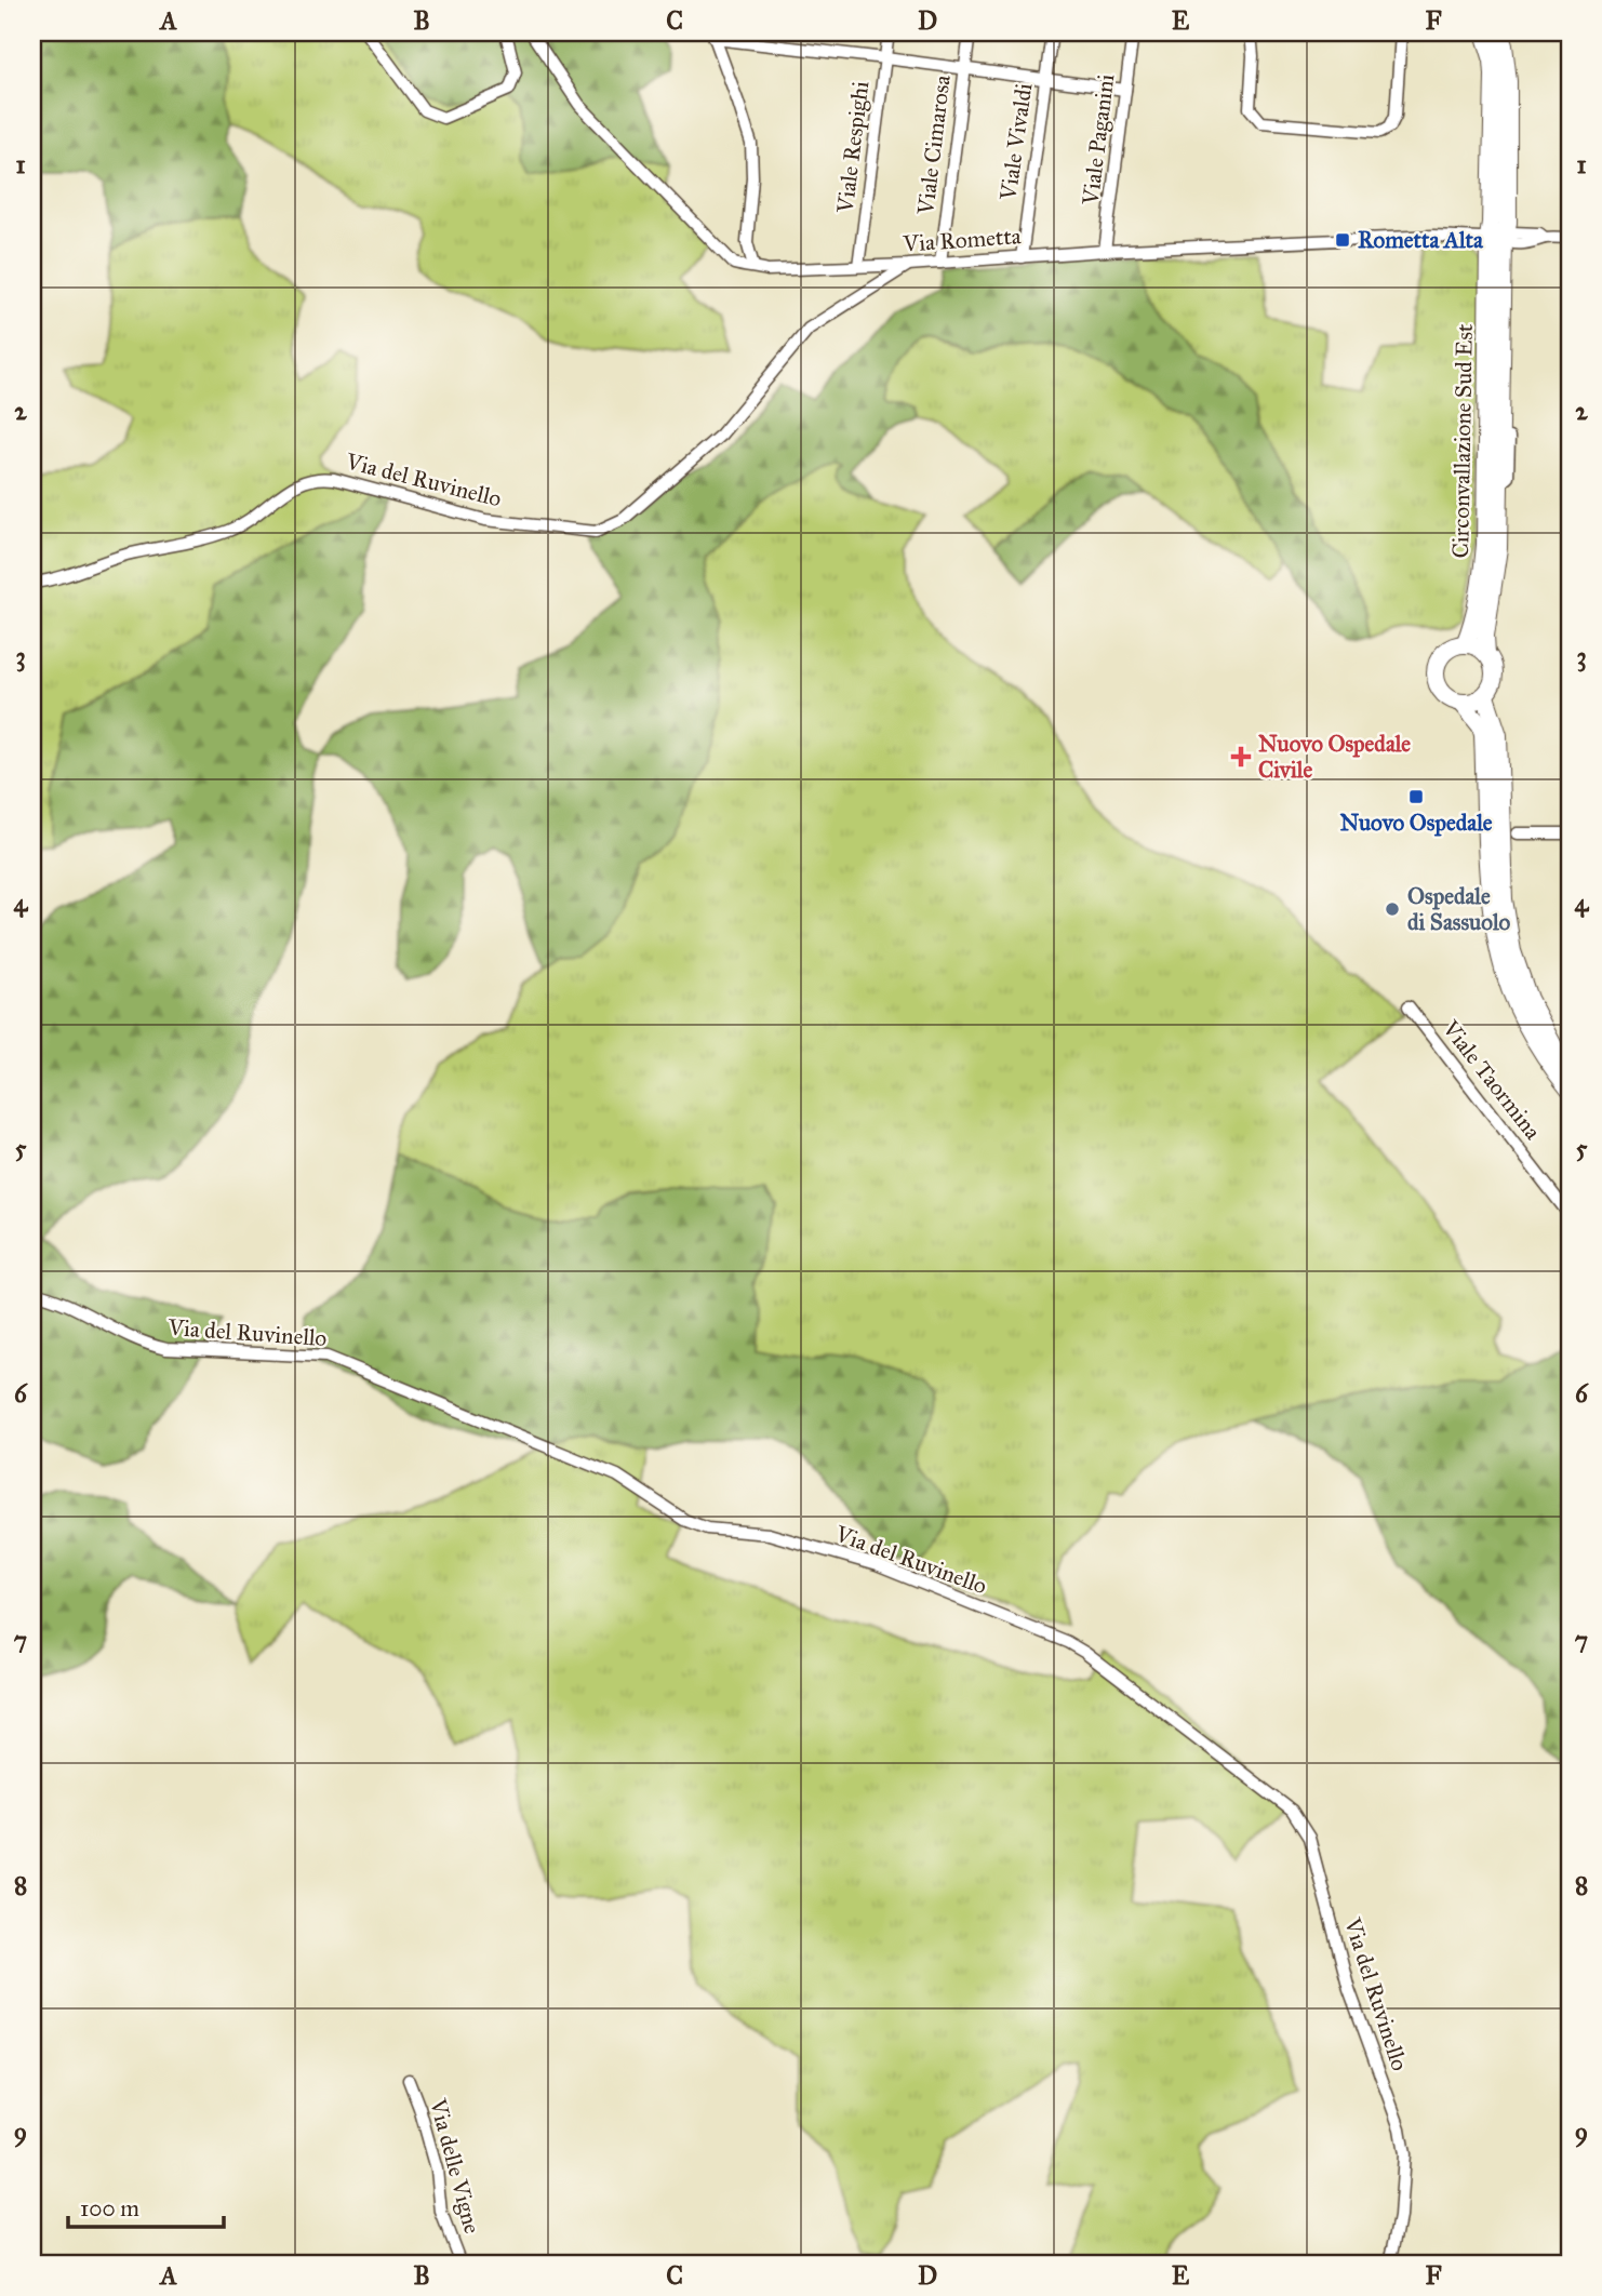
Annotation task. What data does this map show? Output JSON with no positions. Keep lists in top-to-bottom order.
{
  "streets": {
    "main road": ["Circonvallazione Sud Est"],
    "street": [
      "Viale Paganini",
      "Viale Vivaldi",
      "Viale Cimarosa",
      "Viale Respighi",
      "Via Rometta",
      "Via del Ruvinello",
      "Viale Taormina",
      "Via delle Vigne"
    ]
  },
  "crossings": [
    ["Viale Paganini", "Via Rometta"],
    ["Viale Vivaldi", "Via Rometta"],
    ["Viale Cimarosa", "Via Rometta"],
    ["Viale Respighi", "Via Rometta"],
    ["Via Rometta", "Circonvallazione Sud Est"],
    ["Via Rometta", "Via del Ruvinello"]
  ],
  "places": {
    "transit": ["Rometta Alta", "Nuovo Ospedale"],
    "health": ["Nuovo Ospedale Civile"],
    "other": ["Ospedale di Sassuolo"]
  },
  "scale_bar": "100 m",
  "grid": {
    "columns": [
      "A",
      "B",
      "C",
      "D",
      "E",
      "F"
    ],
    "rows": [
      "1",
      "2",
      "3",
      "4",
      "5",
      "6",
      "7",
      "8",
      "9"
    ]
  }
}
